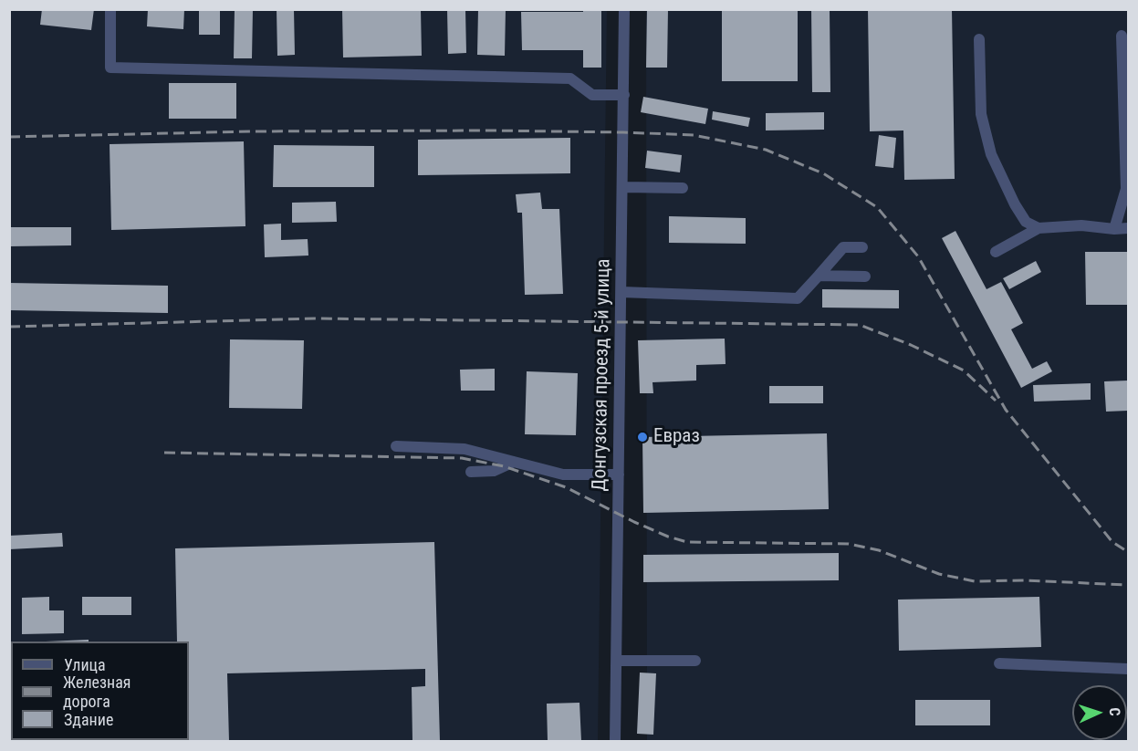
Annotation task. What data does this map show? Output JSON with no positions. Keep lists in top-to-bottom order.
{
  "streets": {
    "street": ["Донгузская проезд 5-й улица"]
  },
  "places": ["Евраз"],
  "legend": ["Улица", "Железная дорога", "Здание"],
  "north": "right"
}
